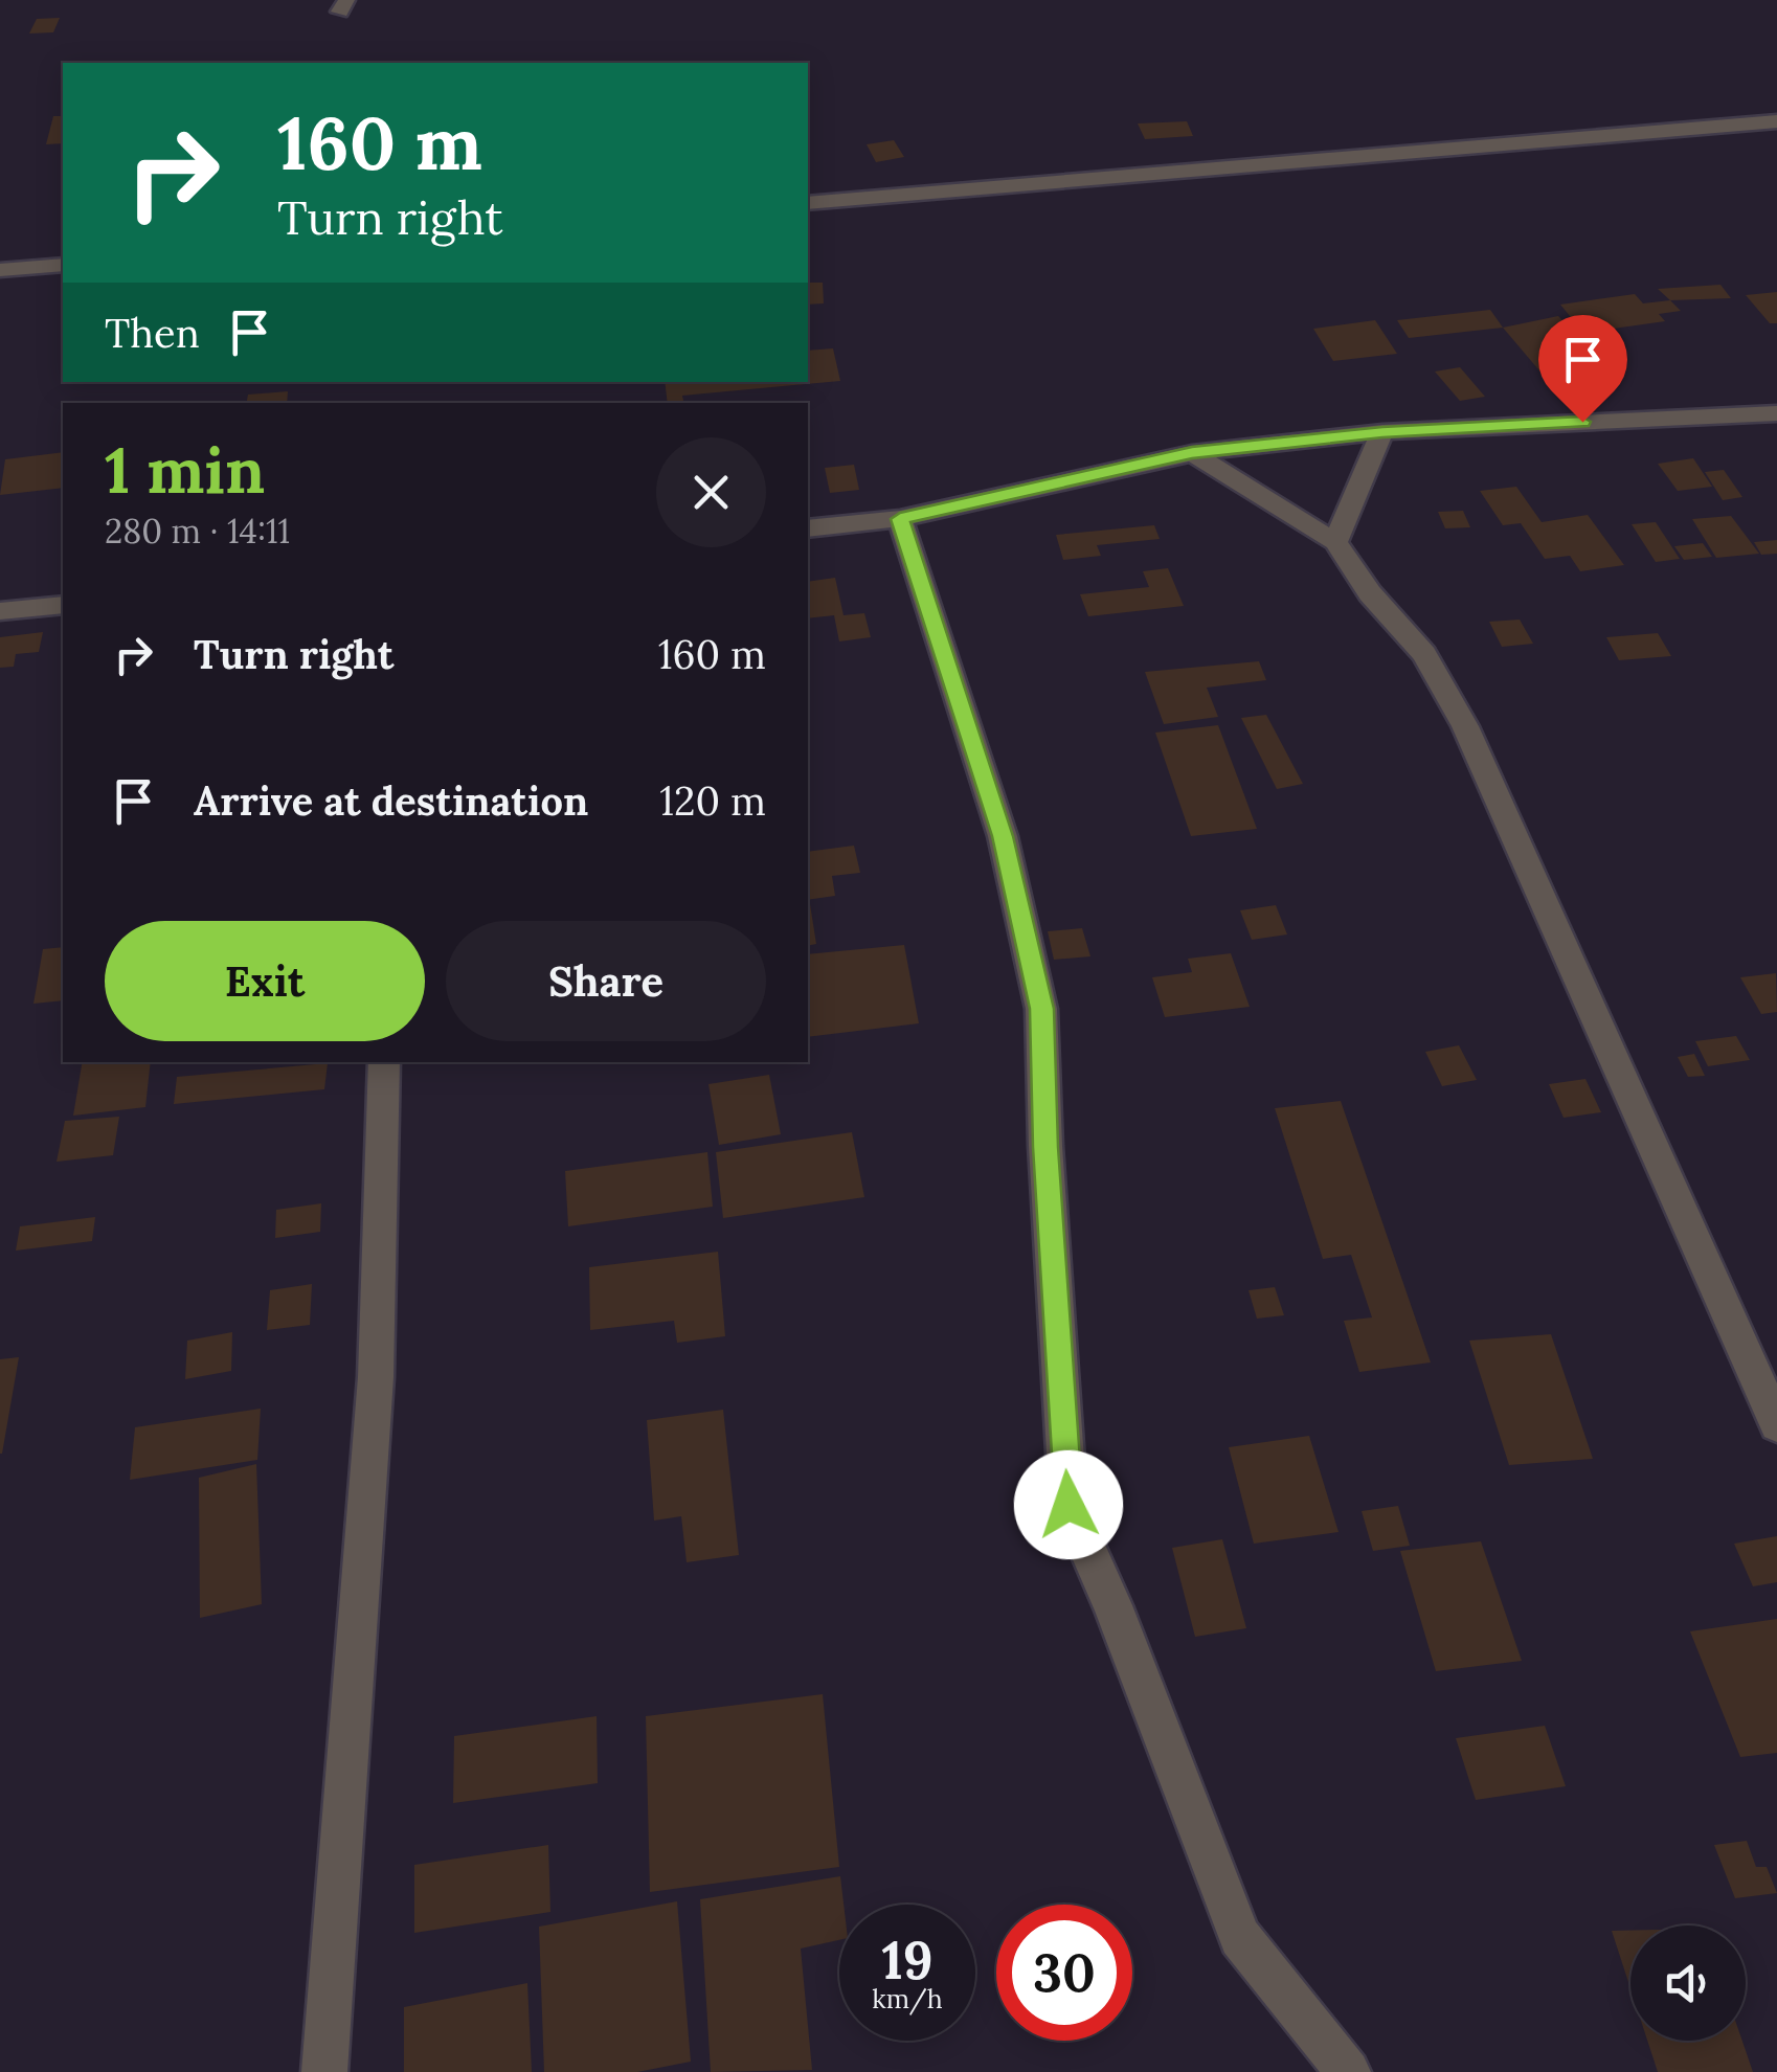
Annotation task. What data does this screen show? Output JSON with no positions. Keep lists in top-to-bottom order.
{
  "page": {
    "turn": ["160 m", "Turn right"],
    "then": "Then",
    "heading": ["1 min", "280 m · 14:11"],
    "list": [
      {
        "name": "Turn right",
        "value": "160 m"
      },
      {
        "name": "Arrive at destination",
        "value": "120 m"
      }
    ],
    "buttons": ["Exit", "Share"],
    "speed": "19 km/h",
    "limit": "30"
  }
}
